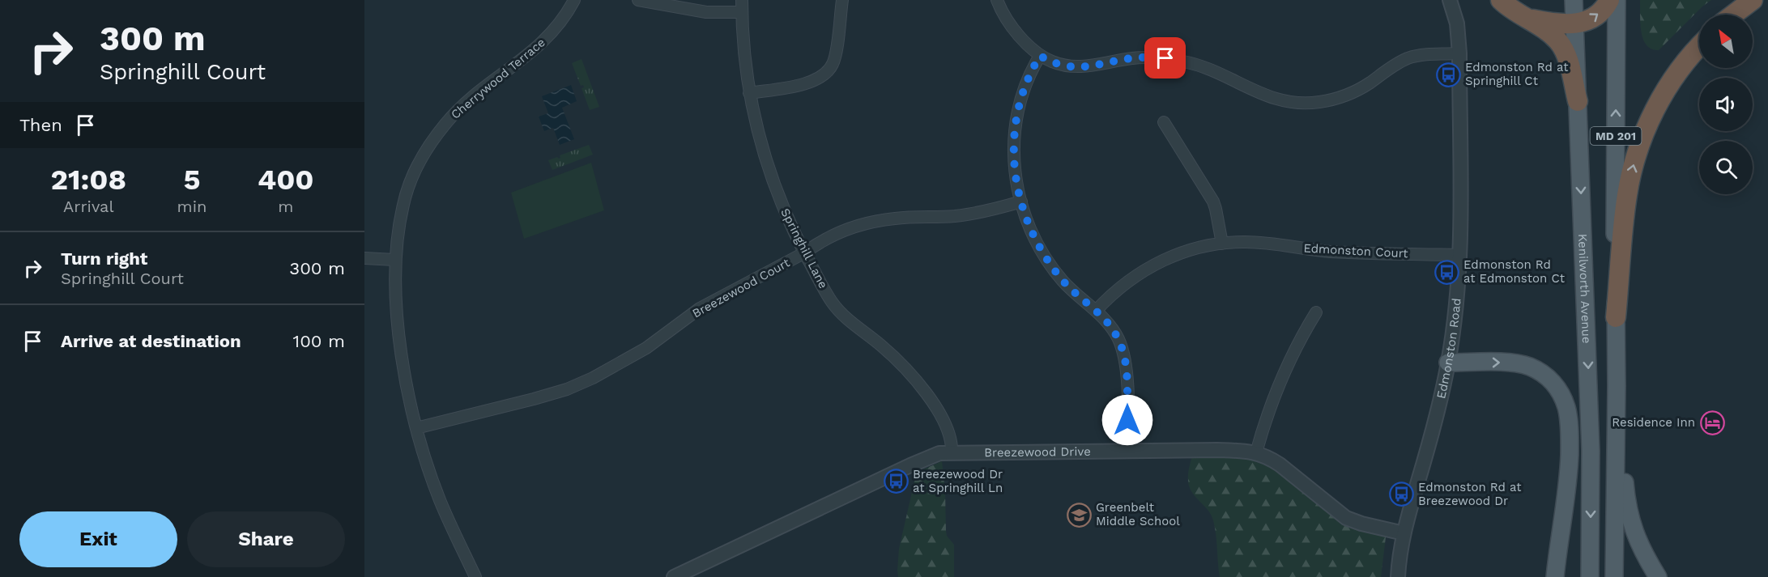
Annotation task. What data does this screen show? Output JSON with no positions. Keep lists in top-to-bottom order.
{
  "streets": {
    "main road": ["MD 201", "Kenilworth Avenue"],
    "street": [
      "Cherrywood Terrace",
      "Springhill Lane",
      "Edmonston Court",
      "Breezewood Court",
      "Edmonston Road",
      "Breezewood Drive"
    ]
  },
  "crossings": [
    ["Cherrywood Terrace", "Breezewood Court"],
    ["Springhill Lane", "Breezewood Court"],
    ["Springhill Lane", "Breezewood Drive"],
    ["Edmonston Court", "Edmonston Road"],
    ["Edmonston Road", "Breezewood Drive"]
  ],
  "places": {
    "bus stop": [
      "Edmonston Rd at Springhill Ct",
      "Edmonston Rd at Edmonston Ct",
      "Breezewood Dr at Springhill Ln",
      "Edmonston Rd at Breezewood Dr"
    ],
    "hotel": ["Residence Inn"],
    "school or university": ["Greenbelt Middle School"]
  },
  "north": "top left",
  "page": {
    "turn": ["300 m", "Springhill Court"],
    "then": "Then",
    "eta": [
      "21:08",
      "Arrival",
      "5",
      "min",
      "400",
      "m"
    ],
    "list": [
      {
        "name": "Turn right",
        "note": "Springhill Court",
        "value": "300 m"
      },
      {
        "name": "Arrive at destination",
        "value": "100 m"
      }
    ],
    "buttons": ["Exit", "Share"]
  }
}
